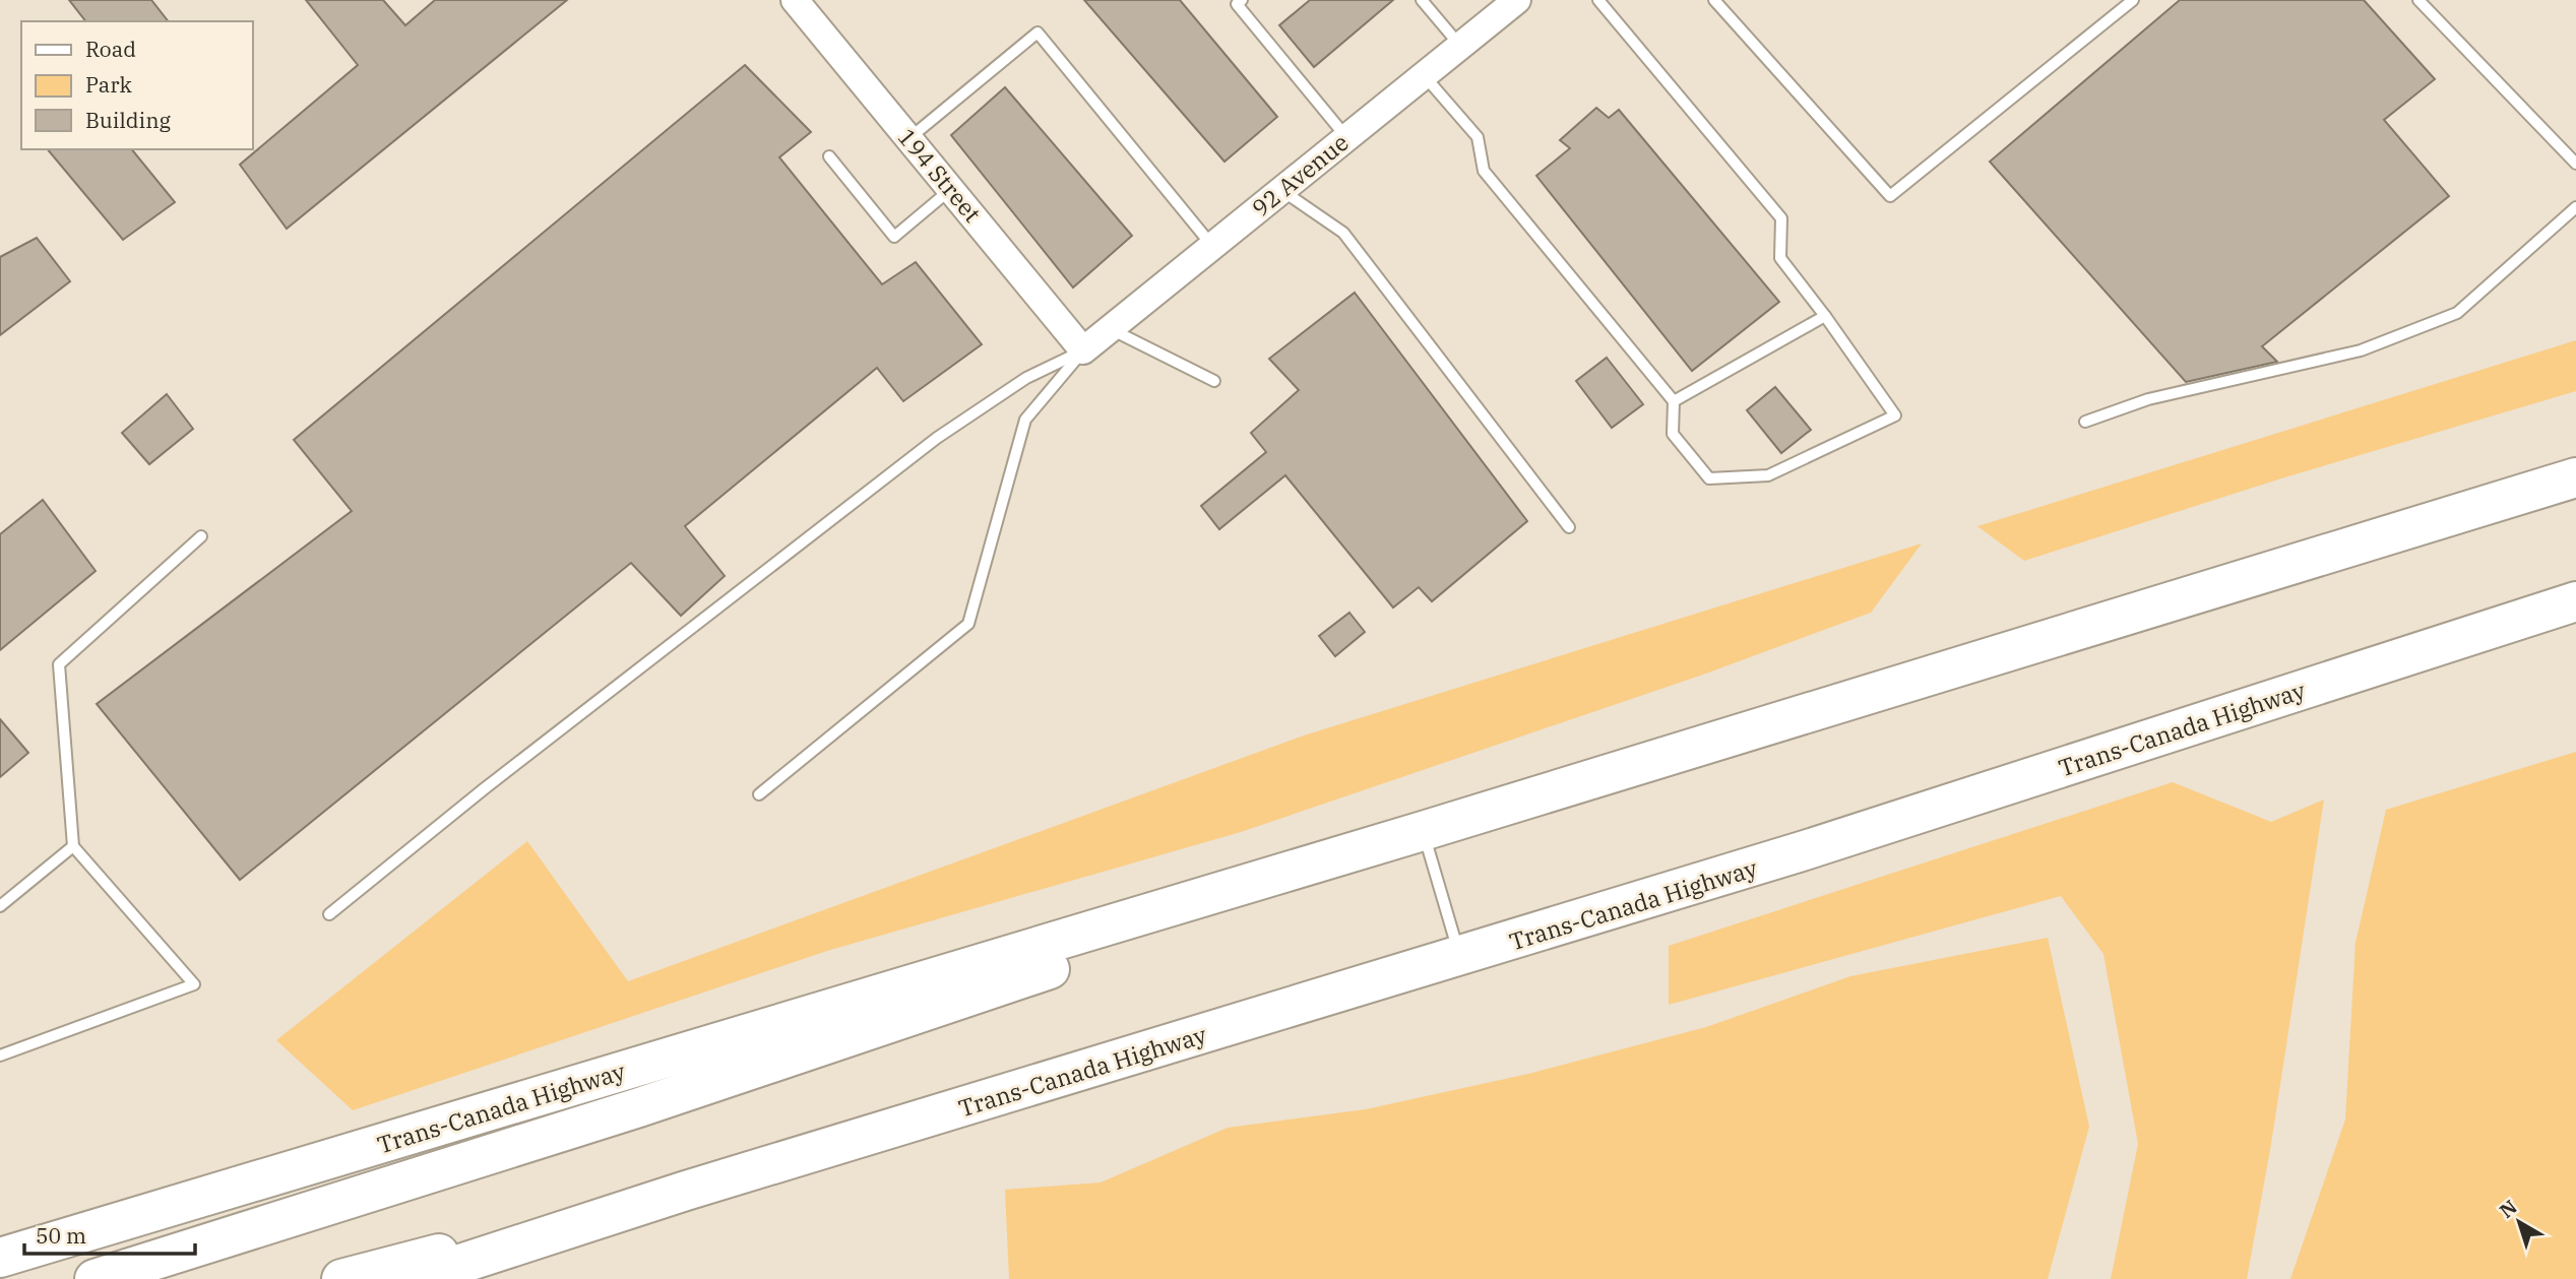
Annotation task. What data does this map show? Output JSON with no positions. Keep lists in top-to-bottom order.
{
  "streets": {
    "highway": ["Trans-Canada Highway"],
    "street": ["194 Street", "92 Avenue"]
  },
  "crossings": [
    ["194 Street", "92 Avenue"]
  ],
  "legend": ["Road", "Park", "Building"],
  "scale_bar": "50 m",
  "north": "top left"
}
